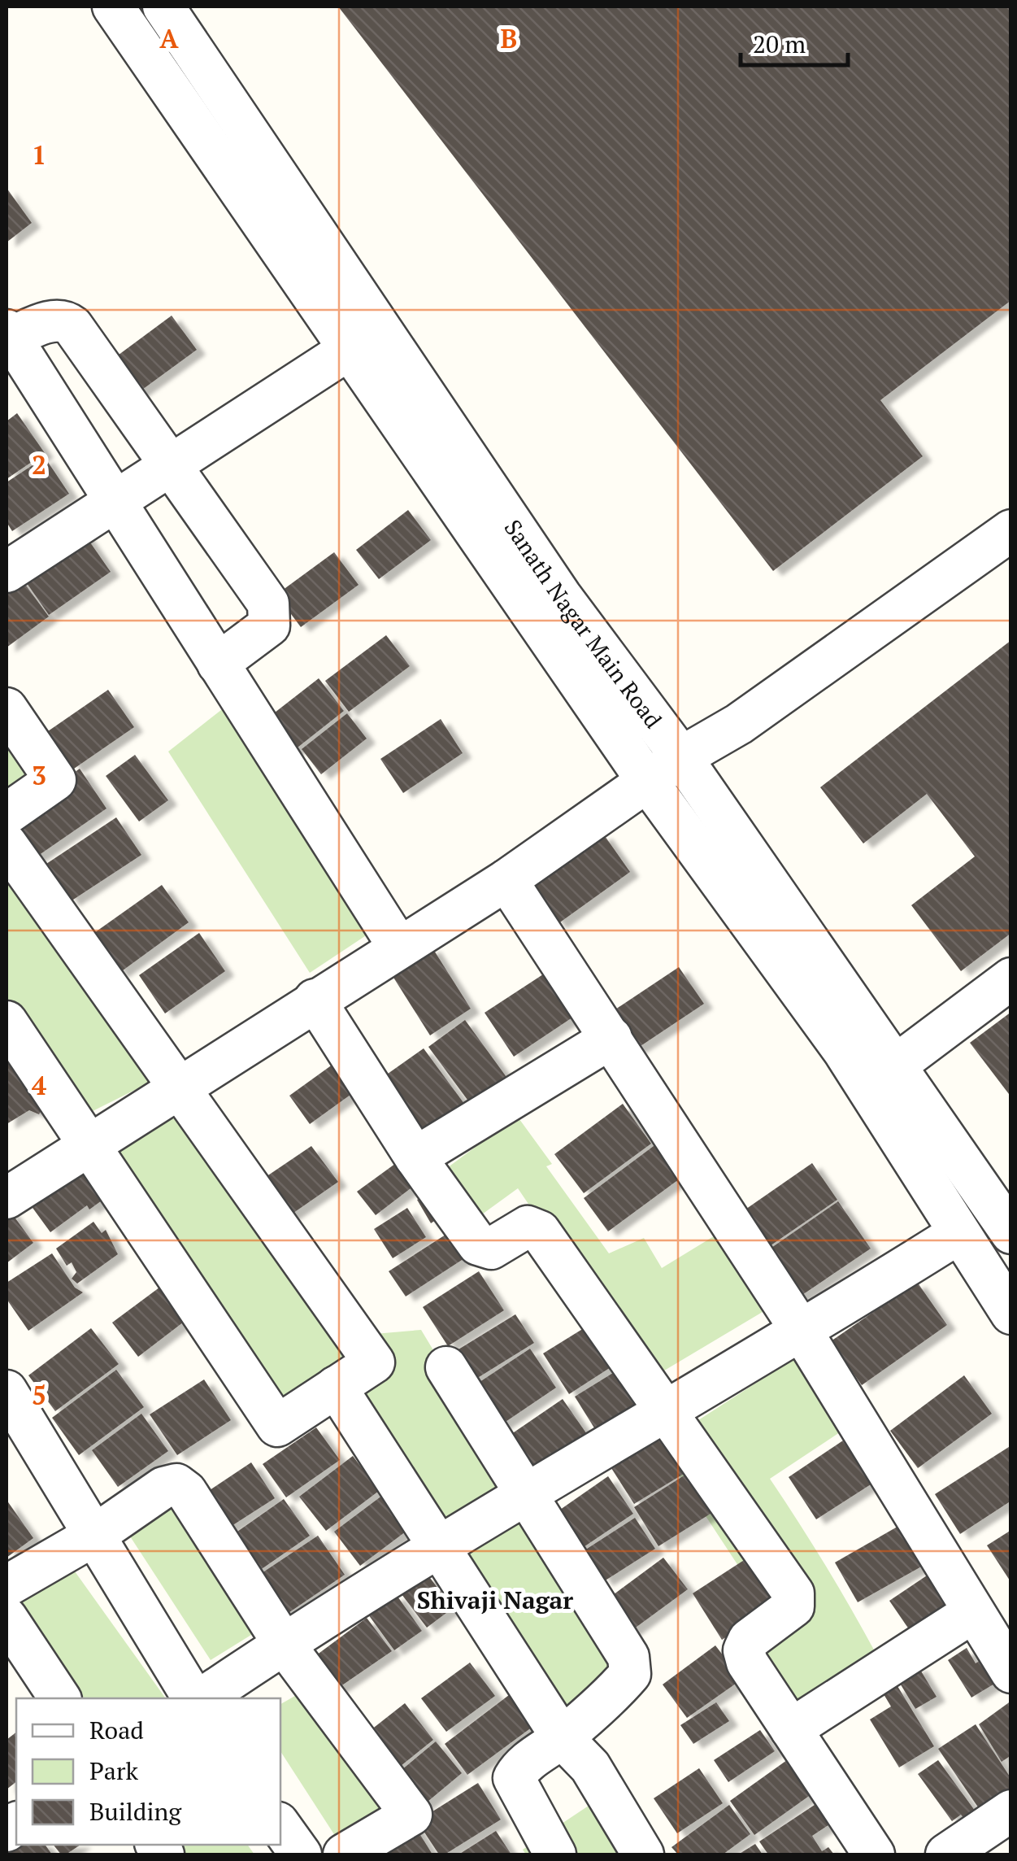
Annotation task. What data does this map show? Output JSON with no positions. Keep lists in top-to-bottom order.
{
  "streets": {
    "street": ["Sanath Nagar Main Road"]
  },
  "districts": ["Shivaji Nagar"],
  "legend": ["Road", "Park", "Building"],
  "scale_bar": "20 m",
  "grid": {
    "columns": ["A", "B"],
    "rows": [
      "1",
      "2",
      "3",
      "4",
      "5"
    ]
  }
}
